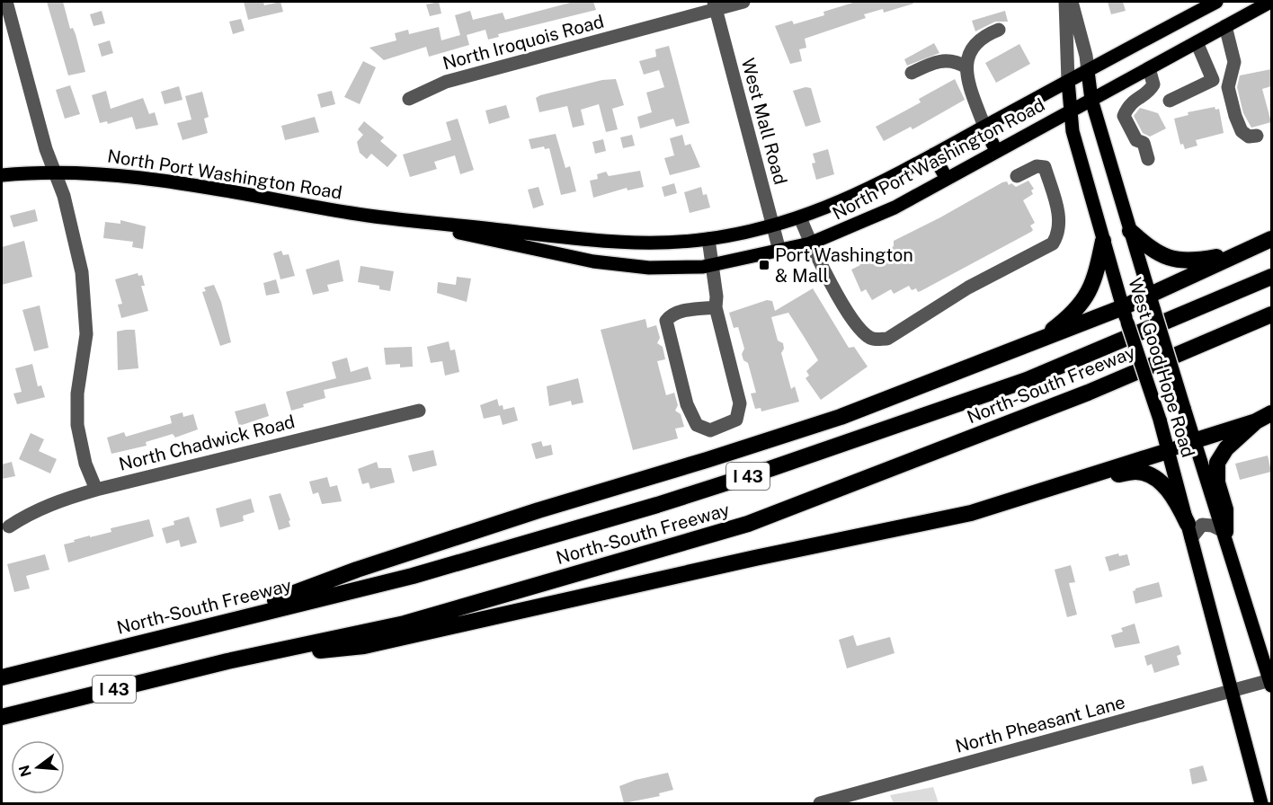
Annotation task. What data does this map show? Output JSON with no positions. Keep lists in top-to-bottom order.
{
  "streets": {
    "highway": ["North-South Freeway", "I 43"],
    "main road": ["North Port Washington Road", "West Good Hope Road"],
    "street": [
      "North Iroquois Road",
      "West Mall Road",
      "North Chadwick Road",
      "North Pheasant Lane"
    ]
  },
  "crossings": [
    ["North Iroquois Road", "West Mall Road"],
    ["West Mall Road", "North Port Washington Road"],
    ["North Port Washington Road", "West Good Hope Road"],
    ["West Good Hope Road", "North Pheasant Lane"]
  ],
  "places": {
    "transit": ["Port Washington & Mall"]
  },
  "north": "left"
}
